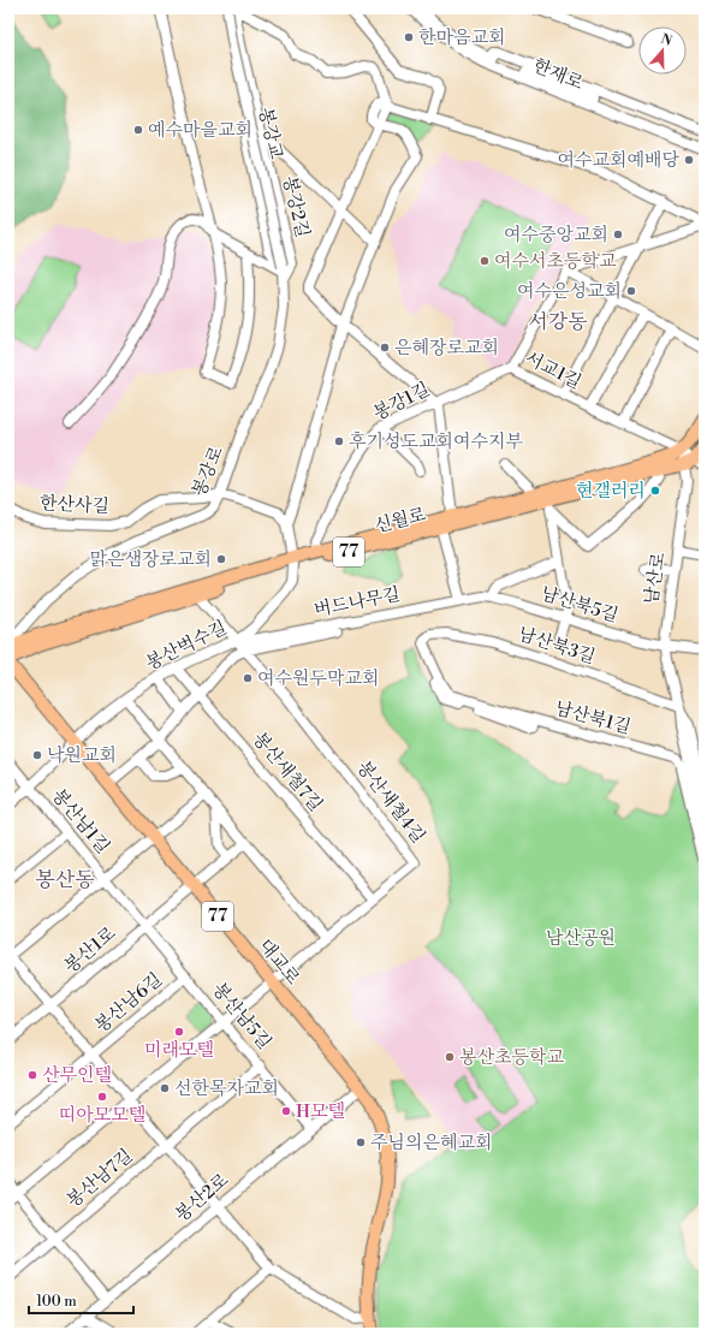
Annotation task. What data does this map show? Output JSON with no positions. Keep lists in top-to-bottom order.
{
  "streets": {
    "main road": ["신월로", "77", "대교로"],
    "street": [
      "한재로",
      "봉강교",
      "봉강2길",
      "서교1길",
      "봉강1길",
      "봉강로",
      "한산사길",
      "남산로",
      "버드나무길",
      "남산북5길",
      "봉산벅수길",
      "남산북3길",
      "남산북1길",
      "봉산새철7길",
      "봉산새철4길",
      "봉산남1길",
      "봉산1로",
      "봉산남6길",
      "봉산남5길",
      "봉산남7길",
      "봉산2로"
    ]
  },
  "crossings": [
    ["봉강교", "봉강2길"],
    ["봉강교", "봉강로"],
    ["봉강2길", "봉강1길"],
    ["봉강2길", "봉강로"],
    ["서교1길", "봉강1길"],
    ["서교1길", "신월로"],
    ["서교1길", "77"],
    ["서교1길", "남산로"],
    ["봉강1길", "신월로"],
    ["봉강로", "한산사길"],
    ["봉강로", "신월로"],
    ["신월로", "77"],
    ["신월로", "남산로"],
    ["신월로", "봉산벅수길"],
    ["신월로", "봉산새철4길"],
    ["신월로", "대교로"],
    ["남산로", "남산북5길"],
    ["남산로", "남산북3길"],
    ["버드나무길", "남산북5길"],
    ["버드나무길", "봉산벅수길"],
    ["버드나무길", "봉산새철4길"],
    ["봉산벅수길", "봉산새철7길"],
    ["봉산벅수길", "봉산새철4길"],
    ["봉산벅수길", "봉산남1길"],
    ["봉산벅수길", "대교로"],
    ["남산북3길", "남산북1길"],
    ["봉산새철7길", "봉산새철4길"],
    ["봉산새철4길", "대교로"],
    ["봉산새철4길", "봉산남5길"],
    ["봉산남1길", "봉산1로"],
    ["봉산남1길", "대교로"],
    ["봉산남1길", "봉산남5길"],
    ["봉산1로", "대교로"],
    ["봉산1로", "봉산남6길"],
    ["봉산1로", "봉산남5길"],
    ["대교로", "봉산남6길"],
    ["대교로", "봉산2로"],
    ["봉산남6길", "봉산남5길"],
    ["봉산남6길", "봉산남7길"],
    ["봉산남6길", "봉산2로"],
    ["봉산남5길", "봉산2로"]
  ],
  "districts": ["서강동", "봉산동"],
  "parks": ["남산공원"],
  "places": [
    "한마음교회",
    "예수마을교회",
    "여수교회예배당",
    "여수중앙교회",
    "여수서초등학교",
    "여수은성교회",
    "은혜장로교회",
    "후기성도교회여수지부",
    "현갤러리",
    "맑은샘장로교회",
    "여수원두막교회",
    "낙원교회",
    "미래모텔",
    "봉산초등학교",
    "산무인텔",
    "선한목자교회",
    "띠아모모텔",
    "H모텔",
    "주님의은혜교회"
  ],
  "scale_bar": "100 m",
  "north": "top"
}
